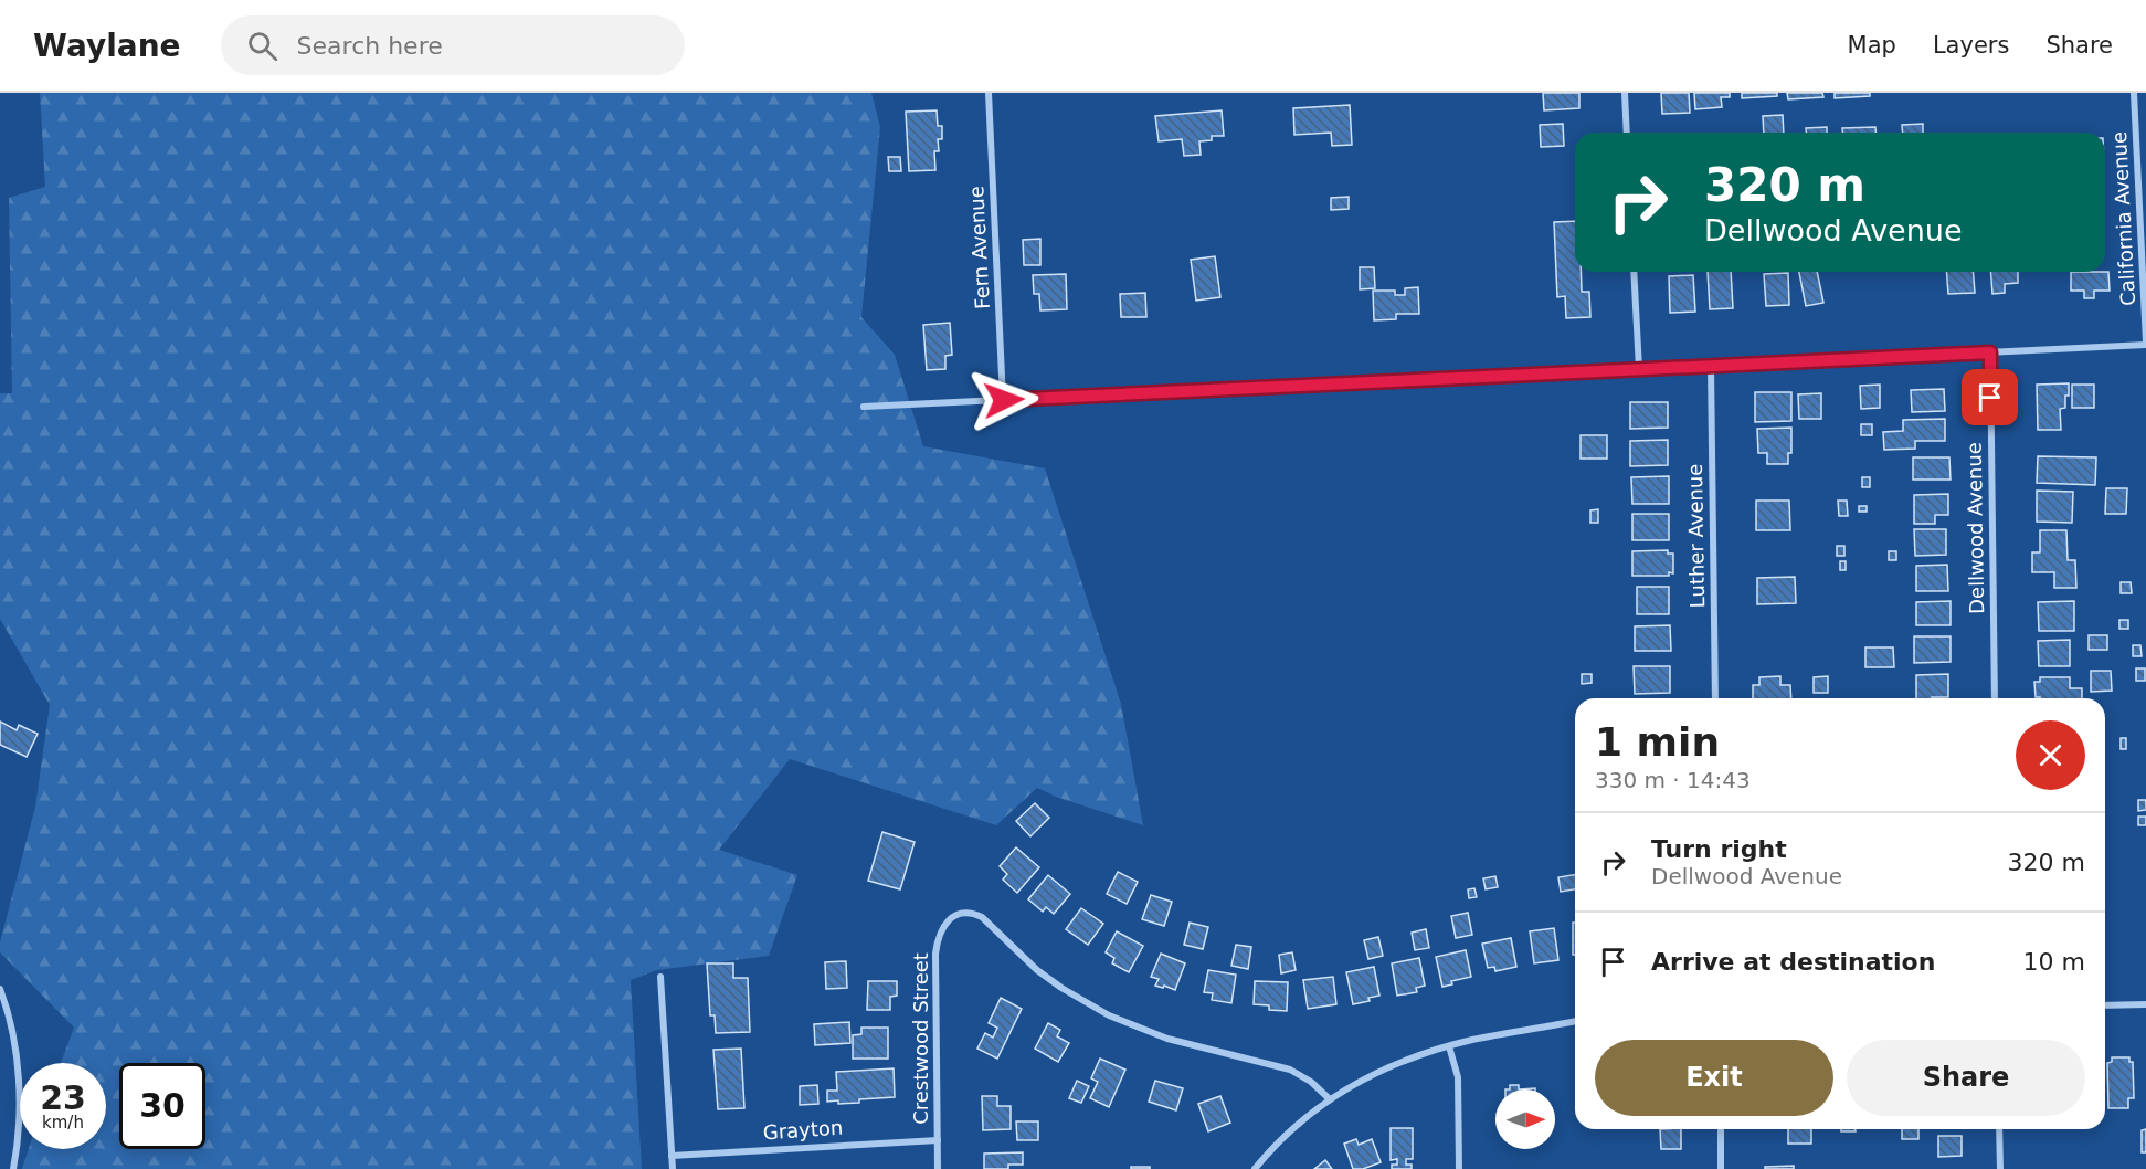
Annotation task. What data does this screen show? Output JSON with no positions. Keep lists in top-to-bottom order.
{
  "streets": {
    "street": [
      "California Avenue",
      "Fern Avenue",
      "Dellwood Avenue",
      "Luther Avenue",
      "Crestwood Street",
      "Grayton"
    ]
  },
  "crossings": [
    ["Crestwood Street", "Grayton"]
  ],
  "north": "right",
  "page": {
    "header": "Waylane",
    "search": "Search here",
    "nav": ["Map", "Layers", "Share"],
    "turn": ["320 m", "Dellwood Avenue"],
    "heading": ["1 min", "330 m · 14:43"],
    "list": [
      {
        "name": "Turn right",
        "note": "Dellwood Avenue",
        "value": "320 m"
      },
      {
        "name": "Arrive at destination",
        "value": "10 m"
      }
    ],
    "buttons": ["Exit", "Share"],
    "speed": "23 km/h",
    "limit": "30"
  }
}
